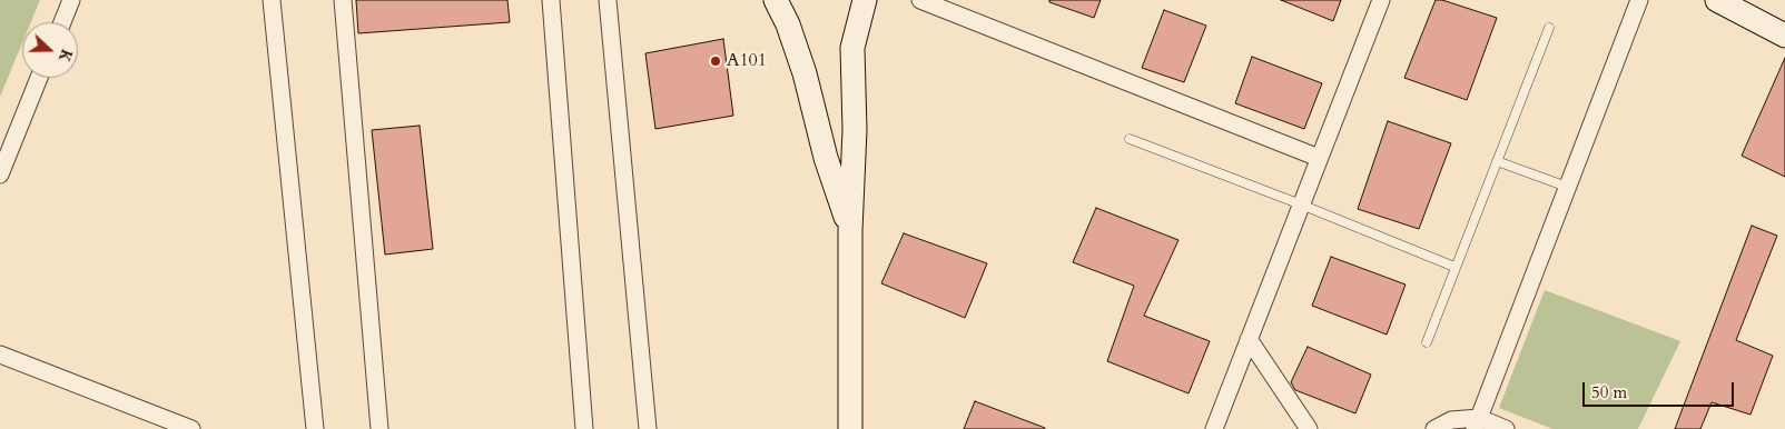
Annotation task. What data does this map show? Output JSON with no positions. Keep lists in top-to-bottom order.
{
  "places": ["A101"],
  "scale_bar": "50 m",
  "north": "right"
}
